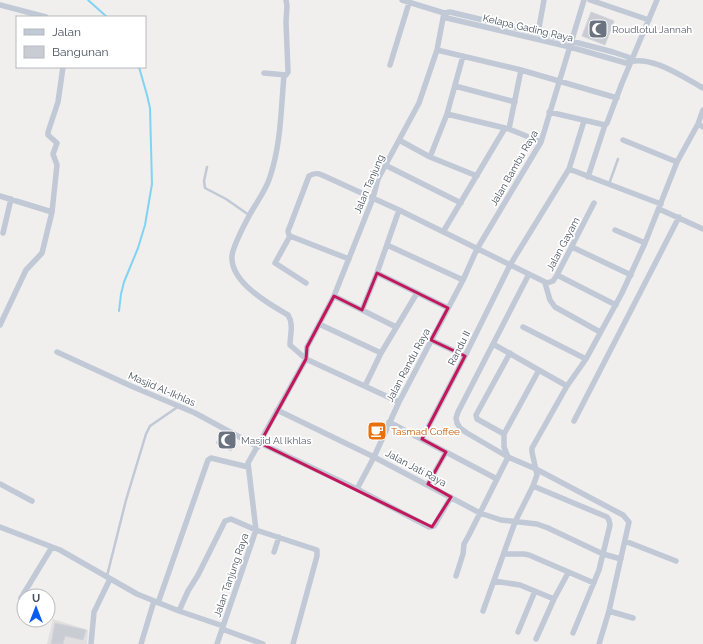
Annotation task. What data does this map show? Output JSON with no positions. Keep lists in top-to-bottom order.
{
  "streets": {
    "street": [
      "Kelapa Gading Raya",
      "Jalan Bambu Raya",
      "Jalan Tanjung",
      "Jalan Gayam",
      "Randu II",
      "Jalan Randu Raya",
      "Masjid Al-Ikhlas",
      "Jalan Jati Raya",
      "Jalan Tanjung Raya"
    ]
  },
  "crossings": [
    ["Kelapa Gading Raya", "Jalan Bambu Raya"],
    ["Kelapa Gading Raya", "Jalan Tanjung"],
    ["Jalan Bambu Raya", "Jalan Gayam"],
    ["Jalan Bambu Raya", "Jalan Randu Raya"],
    ["Jalan Tanjung", "Jalan Gayam"],
    ["Jalan Gayam", "Randu II"],
    ["Jalan Gayam", "Jalan Randu Raya"],
    ["Jalan Randu Raya", "Masjid Al-Ikhlas"],
    ["Jalan Randu Raya", "Jalan Jati Raya"],
    ["Masjid Al-Ikhlas", "Jalan Jati Raya"]
  ],
  "places": {
    "mosque": ["Roudlotul Jannah", "Masjid Al Ikhlas"],
    "cafe": ["Tasmad Coffee"]
  },
  "legend": ["Jalan", "Bangunan"],
  "north": "top"
}
